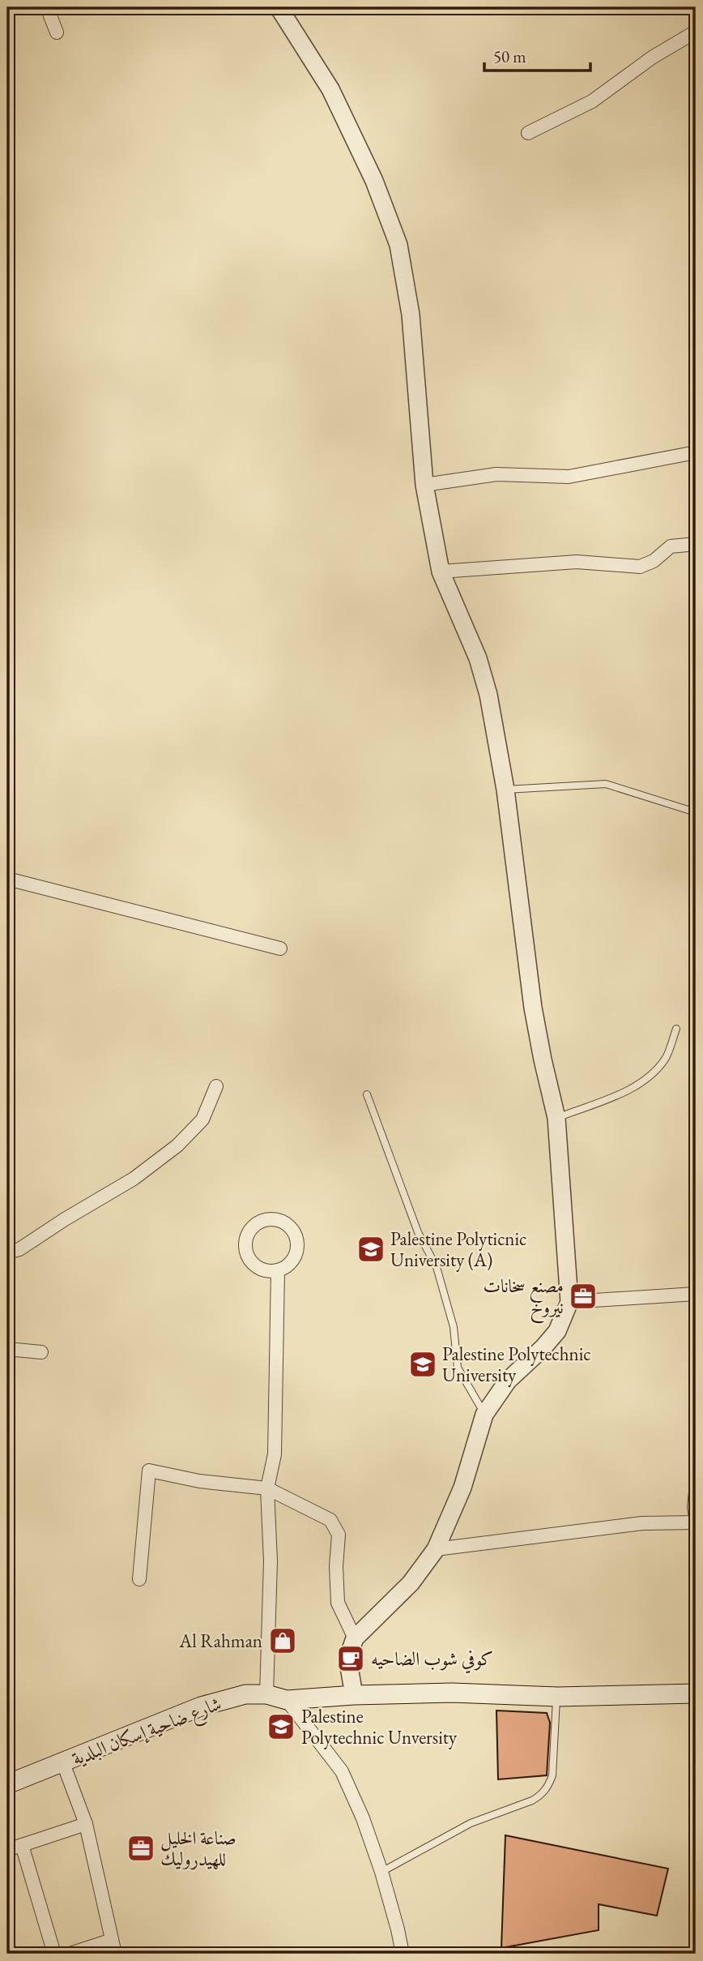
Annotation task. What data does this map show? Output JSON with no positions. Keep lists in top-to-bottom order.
{
  "streets": {
    "main road": ["شارع ضاحية إسكان البلدية"]
  },
  "places": {
    "school or university": ["Palestine Polyticnic University (A)", "Palestine Polytechnic University", "Palestine Polytechnic Unversity"],
    "office": ["مصنع سخانات نيروخ", "صناعة الخليل للهيدروليك"],
    "shop": ["Al Rahman"],
    "cafe": ["كوفي شوب الضاحيه"]
  },
  "scale_bar": "50 m"
}
